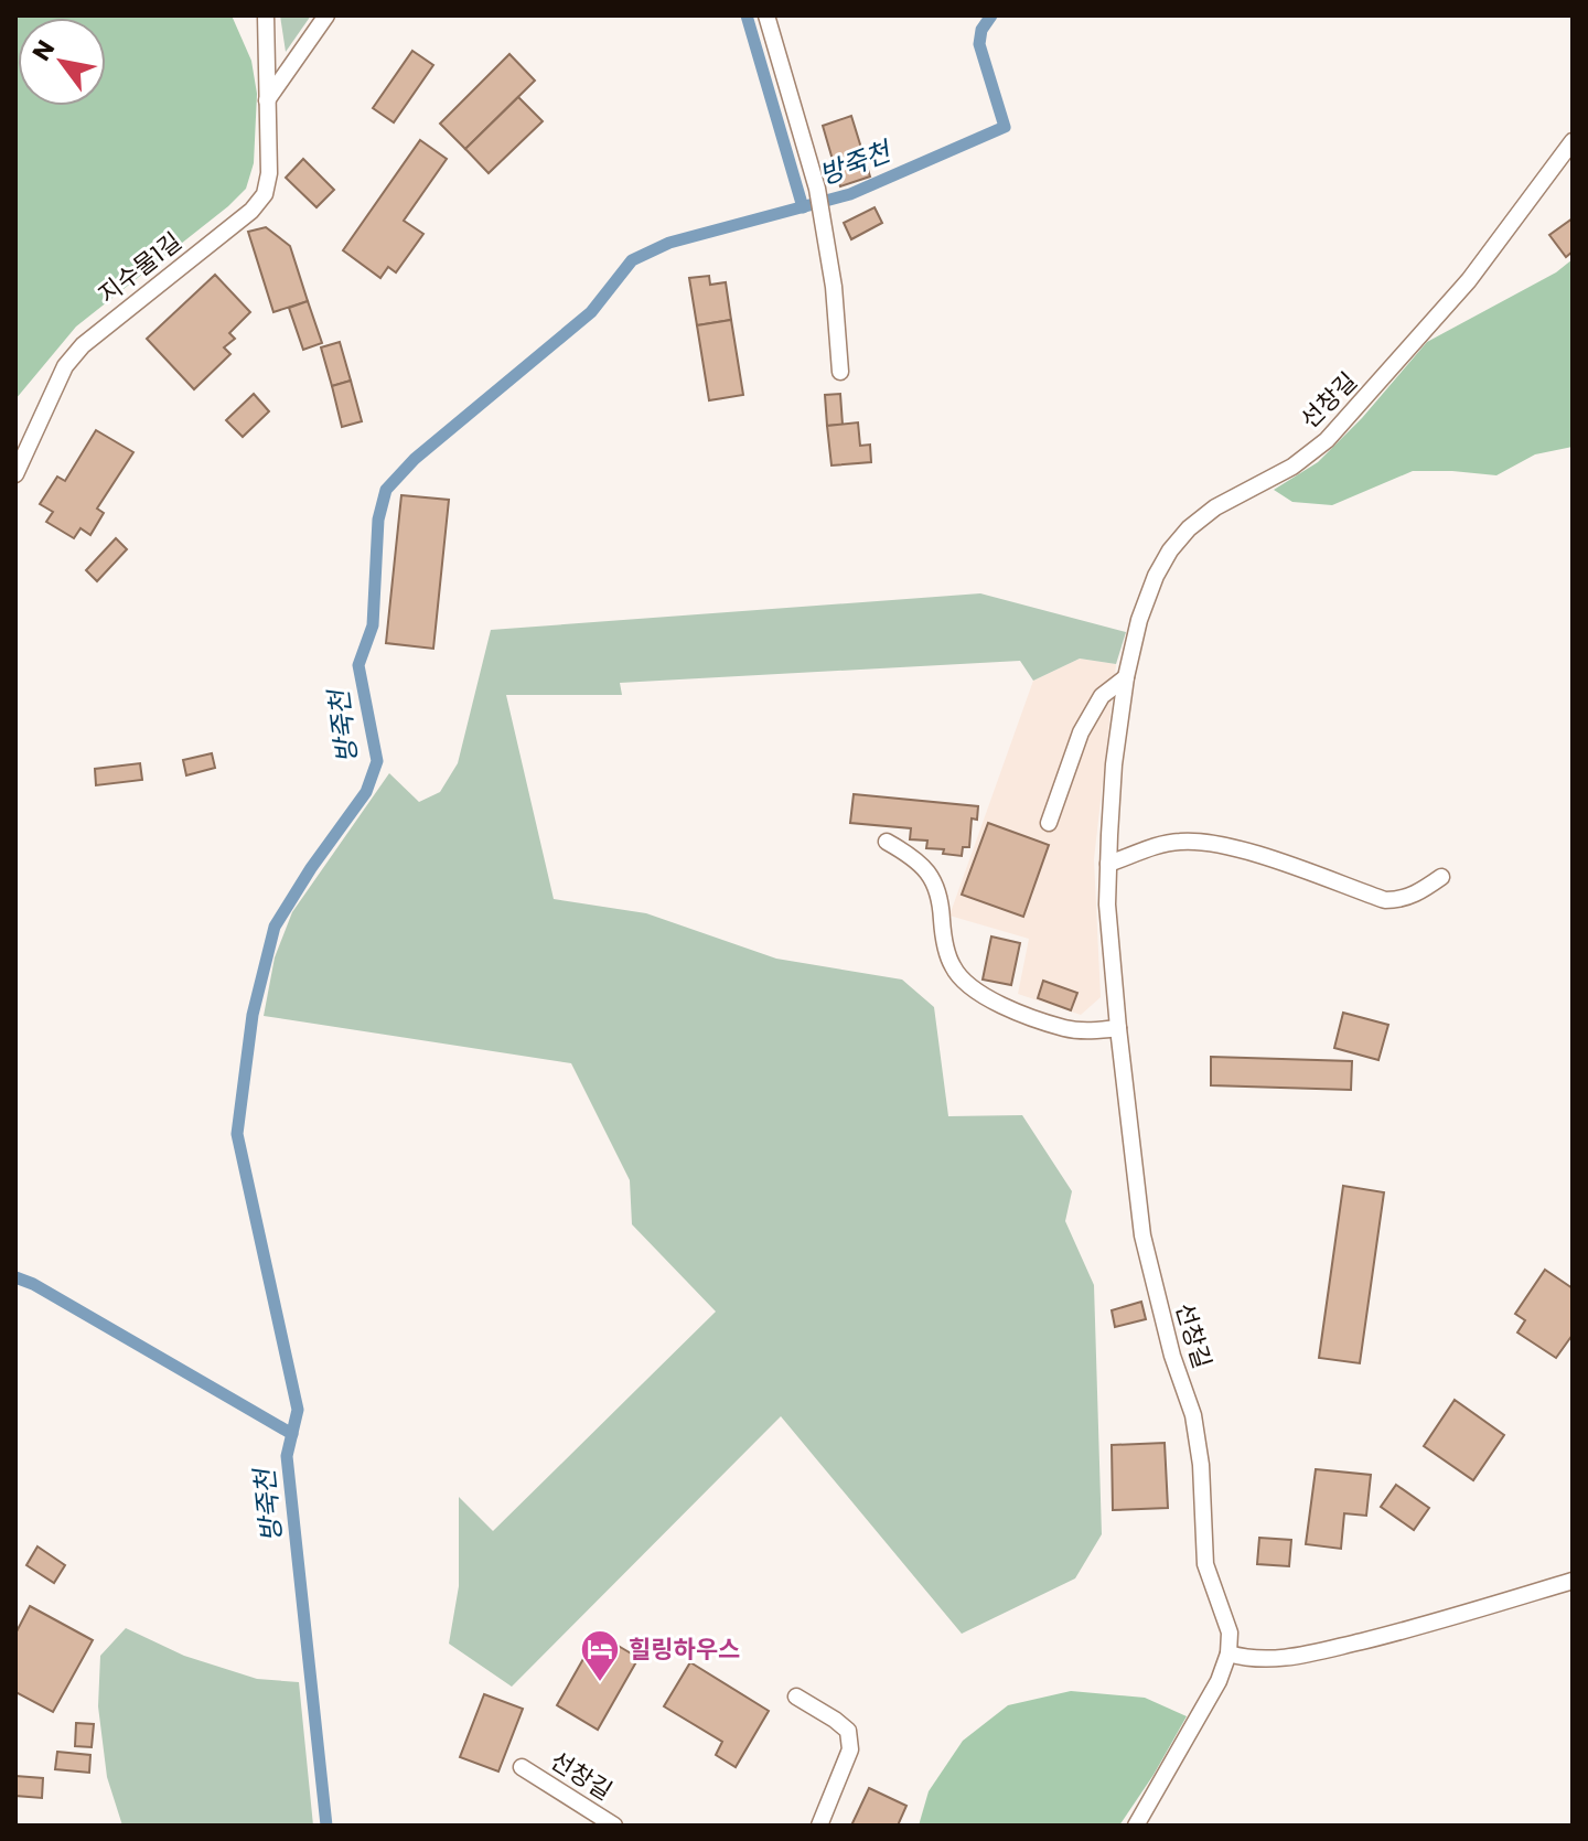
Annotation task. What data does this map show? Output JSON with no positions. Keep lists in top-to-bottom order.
{
  "streets": {
    "lane": ["지수물1길", "선창길"]
  },
  "water": ["방죽천"],
  "places": {
    "hotel": ["힐링하우스"]
  },
  "north": "top left"
}
